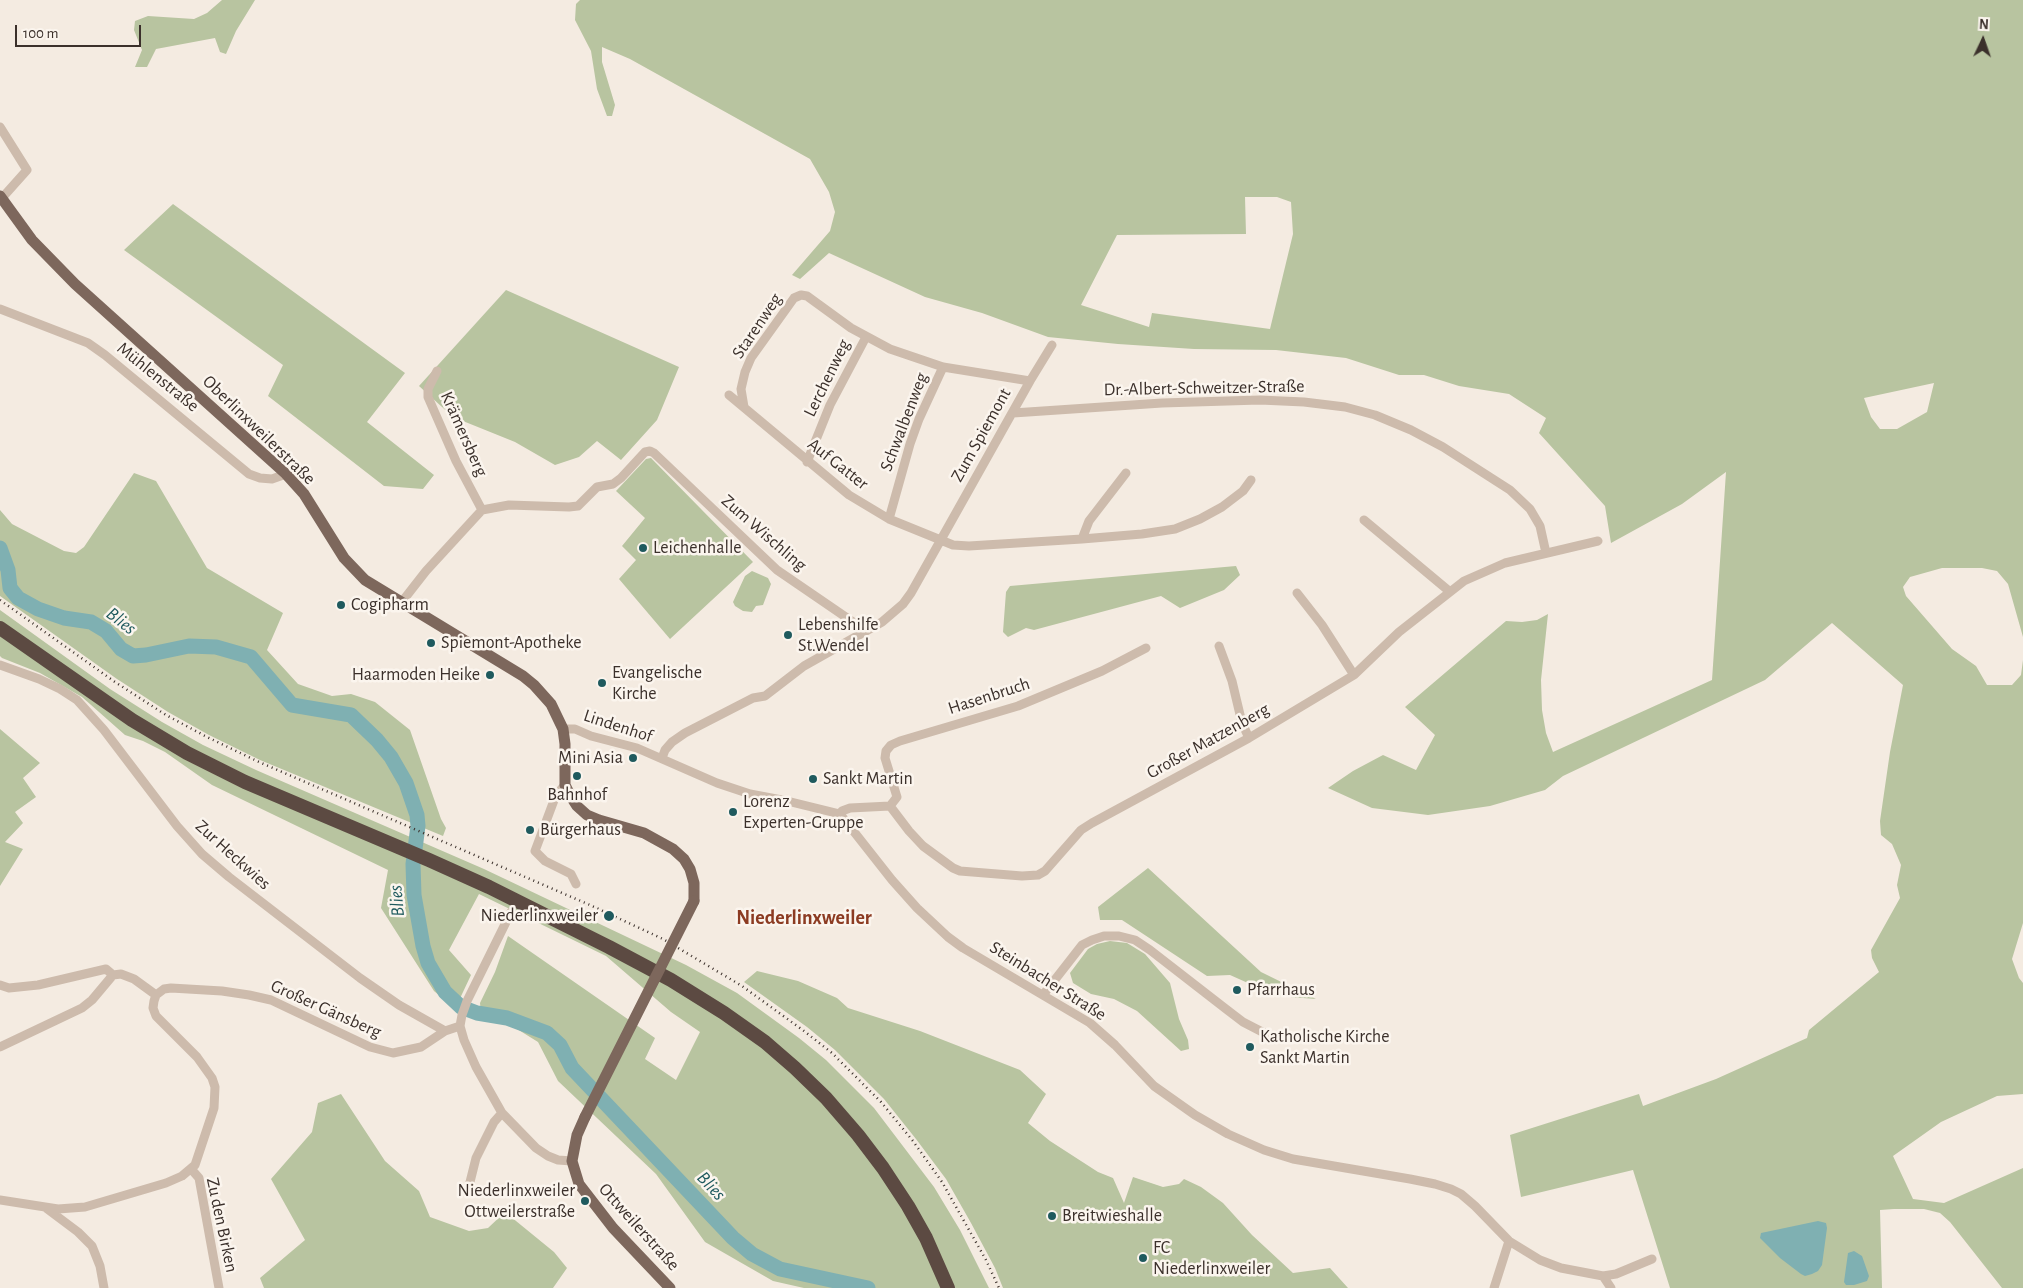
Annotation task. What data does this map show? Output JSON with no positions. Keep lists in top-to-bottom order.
{
  "streets": {
    "main road": ["Oberlinxweilerstraße", "Ottweilerstraße"],
    "street": [
      "Starenweg",
      "Mühlenstraße",
      "Lerchenweg",
      "Dr.-Albert-Schweitzer-Straße",
      "Schwalbenweg",
      "Krämersberg",
      "Zum Spiemont",
      "Auf Gatter",
      "Zum Wischling",
      "Hasenbruch",
      "Lindenhof",
      "Großer Matzenberg",
      "Zur Heckwies",
      "Steinbacher Straße",
      "Großer Gänsberg",
      "Zu den Birken"
    ]
  },
  "crossings": [
    ["Starenweg", "Lerchenweg"],
    ["Starenweg", "Auf Gatter"],
    ["Mühlenstraße", "Oberlinxweilerstraße"],
    ["Lerchenweg", "Auf Gatter"],
    ["Dr.-Albert-Schweitzer-Straße", "Zum Spiemont"],
    ["Dr.-Albert-Schweitzer-Straße", "Großer Matzenberg"],
    ["Schwalbenweg", "Auf Gatter"],
    ["Oberlinxweilerstraße", "Lindenhof"],
    ["Oberlinxweilerstraße", "Ottweilerstraße"],
    ["Krämersberg", "Zum Wischling"],
    ["Zum Spiemont", "Auf Gatter"],
    ["Zum Spiemont", "Zum Wischling"],
    ["Zum Spiemont", "Lindenhof"],
    ["Hasenbruch", "Großer Matzenberg"],
    ["Zur Heckwies", "Großer Gänsberg"]
  ],
  "districts": ["Niederlinxweiler"],
  "water": ["Blies"],
  "places": [
    "Leichenhalle",
    "Cogipharm",
    "Lebenshilfe St.Wendel",
    "Spiemont-Apotheke",
    "Haarmoden Heike",
    "Evangelische Kirche",
    "Mini Asia",
    "Bahnhof",
    "Sankt Martin",
    "Lorenz Experten-Gruppe",
    "Bürgerhaus",
    "Niederlinxweiler",
    "Pfarrhaus",
    "Katholische Kirche Sankt Martin",
    "Niederlinxweiler Ottweilerstraße",
    "Breitwieshalle",
    "FC Niederlinxweiler"
  ],
  "scale_bar": "100 m",
  "north": "top"
}
